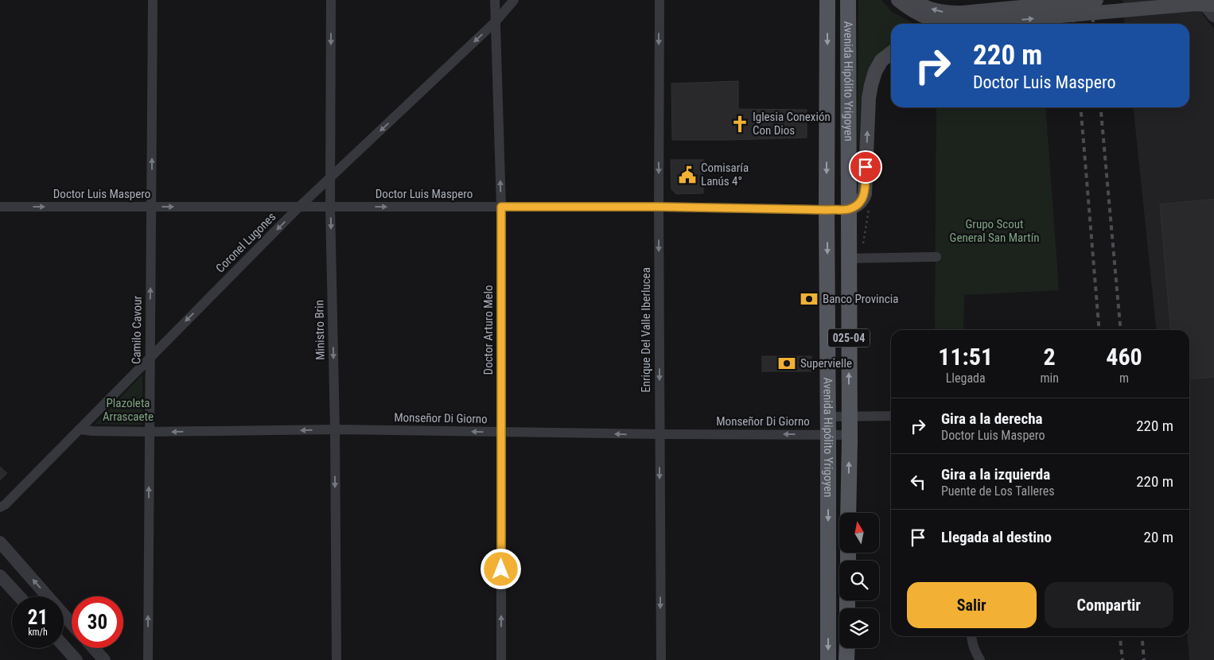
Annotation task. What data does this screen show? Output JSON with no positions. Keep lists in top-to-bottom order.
{
  "streets": {
    "main road": ["Avenida Hipólito Yrigoyen", "025-04"],
    "street": [
      "Doctor Luis Maspero",
      "Coronel Lugones",
      "Camilo Cavour",
      "Ministro Brin",
      "Doctor Arturo Melo",
      "Enrique Del Valle Iberlucea",
      "Monseñor Di Giorno"
    ]
  },
  "crossings": [
    ["Avenida Hipólito Yrigoyen", "Doctor Luis Maspero"],
    ["Avenida Hipólito Yrigoyen", "Monseñor Di Giorno"],
    ["Doctor Luis Maspero", "Coronel Lugones"],
    ["Doctor Luis Maspero", "Camilo Cavour"],
    ["Doctor Luis Maspero", "Ministro Brin"],
    ["Doctor Luis Maspero", "Doctor Arturo Melo"],
    ["Doctor Luis Maspero", "Enrique Del Valle Iberlucea"],
    ["Coronel Lugones", "Camilo Cavour"],
    ["Coronel Lugones", "Ministro Brin"],
    ["Coronel Lugones", "Doctor Arturo Melo"],
    ["Coronel Lugones", "Monseñor Di Giorno"],
    ["Camilo Cavour", "Monseñor Di Giorno"],
    ["Ministro Brin", "Monseñor Di Giorno"],
    ["Doctor Arturo Melo", "Monseñor Di Giorno"],
    ["Enrique Del Valle Iberlucea", "Monseñor Di Giorno"]
  ],
  "one_way": [
    "Doctor Luis Maspero",
    "Coronel Lugones",
    "Camilo Cavour",
    "Ministro Brin",
    "Doctor Arturo Melo",
    "Enrique Del Valle Iberlucea",
    "Monseñor Di Giorno"
  ],
  "parks": ["Grupo Scout General San Martín", "Plazoleta Arrascaete"],
  "places": {
    "church": ["Iglesia Conexión Con Dios"],
    "public building": ["Comisaría Lanús 4°"],
    "bank": ["Banco Provincia", "Supervielle"]
  },
  "north": "top",
  "page": {
    "turn": ["220 m", "Doctor Luis Maspero"],
    "eta": [
      "11:51",
      "Llegada",
      "2",
      "min",
      "460",
      "m"
    ],
    "list": [
      {
        "name": "Gira a la derecha",
        "note": "Doctor Luis Maspero",
        "value": "220 m"
      },
      {
        "name": "Gira a la izquierda",
        "note": "Puente de Los Talleres",
        "value": "220 m"
      },
      {
        "name": "Llegada al destino",
        "value": "20 m"
      }
    ],
    "buttons": ["Salir", "Compartir"],
    "speed": "21 km/h",
    "limit": "30"
  }
}
